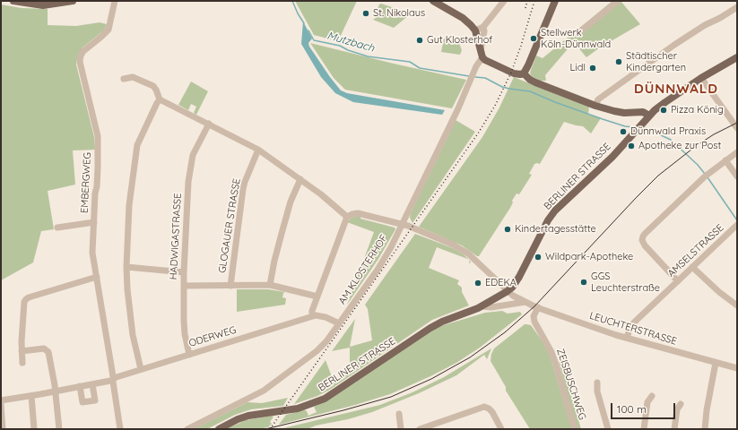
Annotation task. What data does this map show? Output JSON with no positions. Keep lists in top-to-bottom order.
{
  "streets": {
    "main road": ["BERLINER STRASSE"],
    "street": [
      "EMBERGWEG",
      "GLOGAUER STRASSE",
      "HADWIGASTRASSE",
      "AMSELSTRASSE",
      "AM KLOSTERHOF",
      "LEUCHTERSTRASSE",
      "ODERWEG",
      "ZEISBUSCHWEG"
    ]
  },
  "crossings": [
    ["BERLINER STRASSE", "LEUCHTERSTRASSE"],
    ["EMBERGWEG", "ODERWEG"],
    ["HADWIGASTRASSE", "ODERWEG"],
    ["AMSELSTRASSE", "LEUCHTERSTRASSE"],
    ["AM KLOSTERHOF", "LEUCHTERSTRASSE"],
    ["AM KLOSTERHOF", "ODERWEG"],
    ["LEUCHTERSTRASSE", "ZEISBUSCHWEG"]
  ],
  "districts": ["DÜNNWALD"],
  "water": ["Mutzbach"],
  "places": [
    "St. Nikolaus",
    "Stellwerk Köln-Dünnwald",
    "Gut Klosterhof",
    "Städtischer Kindergarten",
    "Lidl",
    "Pizza König",
    "Dünnwald Praxis",
    "Apotheke zur Post",
    "Kindertagesstätte",
    "Wildpark-Apotheke",
    "GGS Leuchterstraße",
    "EDEKA"
  ],
  "scale_bar": "100 m"
}
